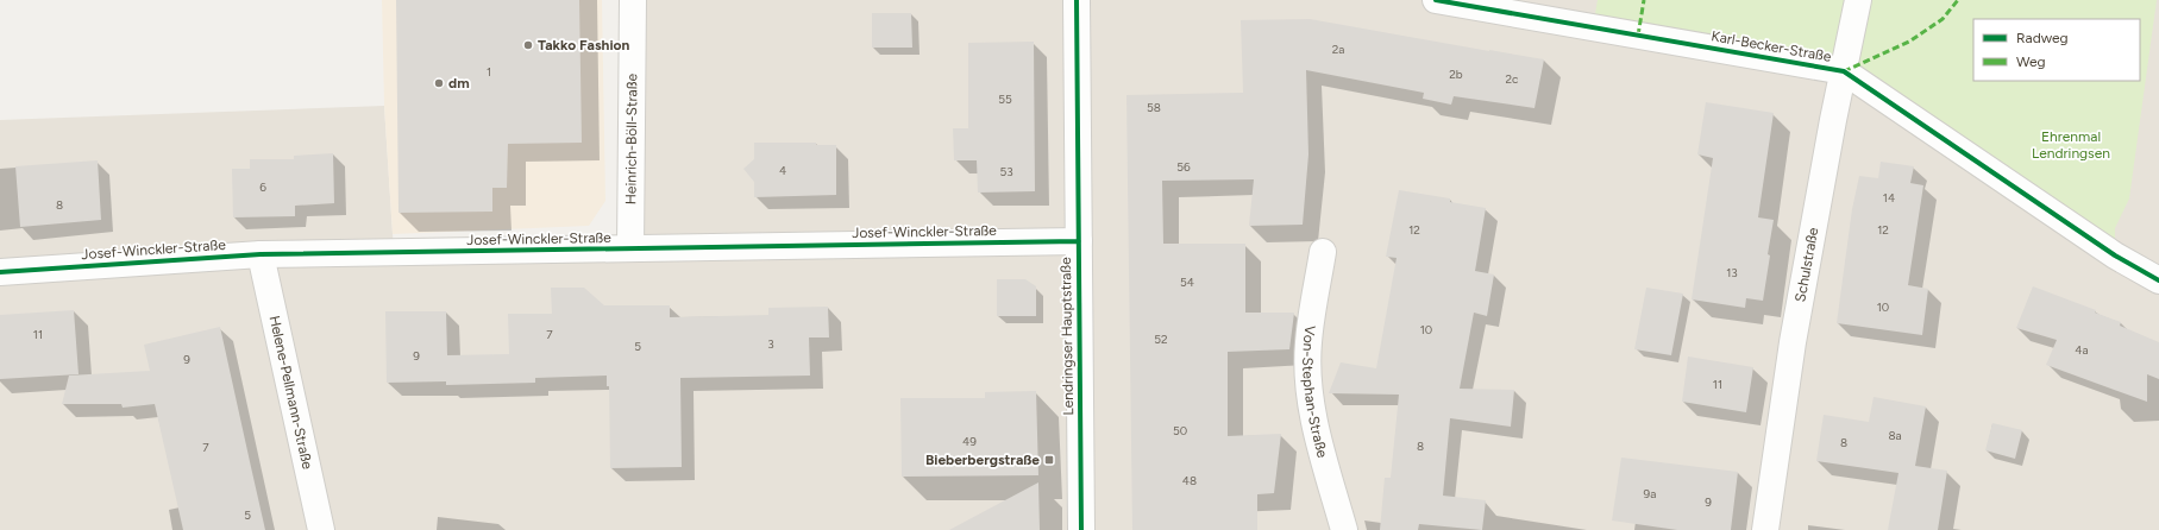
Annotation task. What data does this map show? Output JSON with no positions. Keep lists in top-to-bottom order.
{
  "streets": {
    "street": [
      "Karl-Becker-Straße",
      "Heinrich-Böll-Straße",
      "Josef-Winckler-Straße",
      "Schulstraße",
      "Lendringser Hauptstraße",
      "Helene-Pellmann-Straße",
      "Von-Stephan-Straße"
    ]
  },
  "crossings": [
    ["Karl-Becker-Straße", "Schulstraße"],
    ["Heinrich-Böll-Straße", "Josef-Winckler-Straße"],
    ["Josef-Winckler-Straße", "Lendringser Hauptstraße"],
    ["Josef-Winckler-Straße", "Helene-Pellmann-Straße"]
  ],
  "parks": ["Ehrenmal Lendringsen"],
  "places": {
    "other": ["Takko Fashion", "dm"],
    "transit": ["Bieberbergstraße"]
  },
  "house_numbers": [
    "2a",
    "1",
    "2b",
    "2c",
    "55",
    "58",
    "56",
    "4",
    "53",
    "6",
    "14",
    "8",
    "12",
    "12",
    "13",
    "54",
    "10",
    "10",
    "11",
    "7",
    "52",
    "3",
    "5",
    "4a",
    "9",
    "9",
    "11",
    "50",
    "8a",
    "49",
    "8",
    "8",
    "7",
    "48",
    "9a",
    "9",
    "5"
  ],
  "legend": ["Radweg", "Weg"]
}
